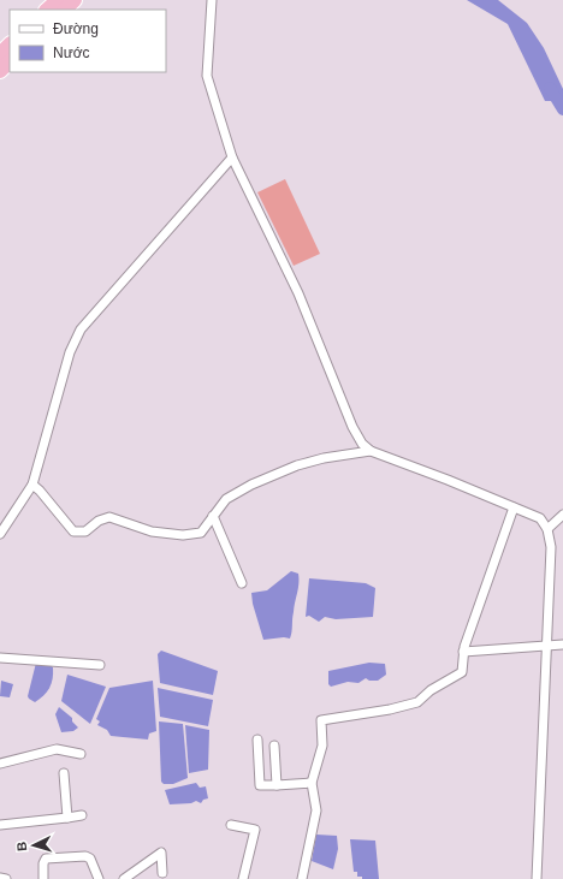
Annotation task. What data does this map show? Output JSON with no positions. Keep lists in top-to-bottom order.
{
  "legend": ["Đường", "Nước"],
  "north": "left"
}
